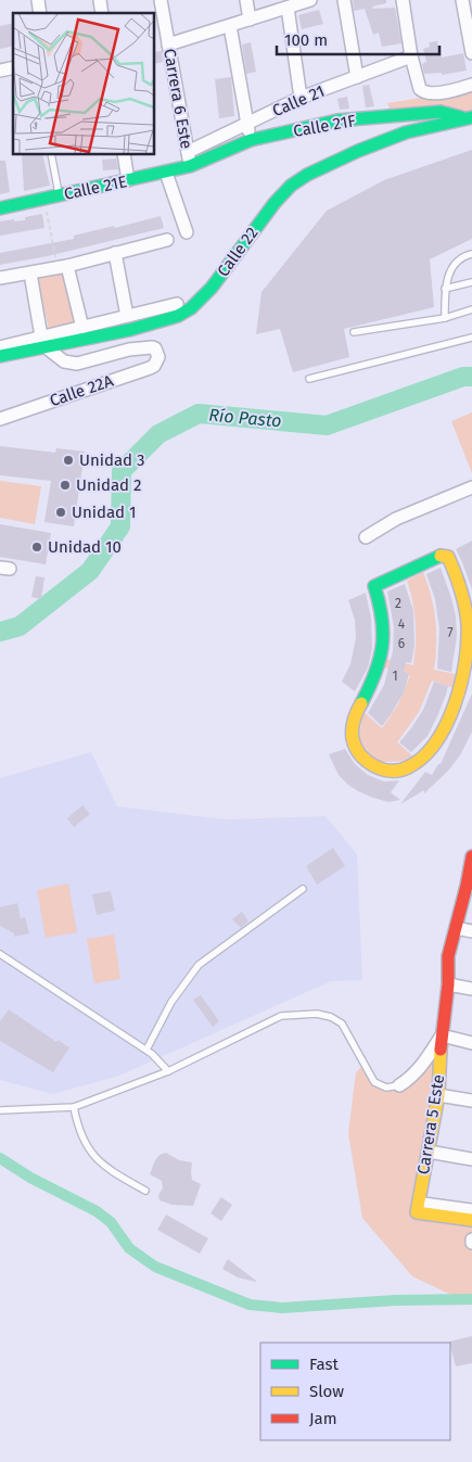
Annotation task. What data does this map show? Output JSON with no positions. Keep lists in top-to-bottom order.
{
  "streets": {
    "street": [
      "Carrera 6 Este",
      "Calle 21",
      "Calle 21F",
      "Calle 21E",
      "Calle 22",
      "Calle 22A",
      "Carrera 5 Este"
    ]
  },
  "crossings": [
    ["Carrera 6 Este", "Calle 21"],
    ["Carrera 6 Este", "Calle 21F"],
    ["Carrera 6 Este", "Calle 21E"],
    ["Calle 21F", "Calle 21E"],
    ["Calle 21F", "Calle 22"],
    ["Calle 22", "Calle 22A"]
  ],
  "water": ["Río Pasto"],
  "places": [
    "Unidad 3",
    "Unidad 2",
    "Unidad 1",
    "Unidad 10"
  ],
  "house_numbers": [
    "2",
    "4",
    "7",
    "6",
    "1"
  ],
  "legend": ["Fast", "Slow", "Jam"],
  "scale_bar": "100 m"
}
